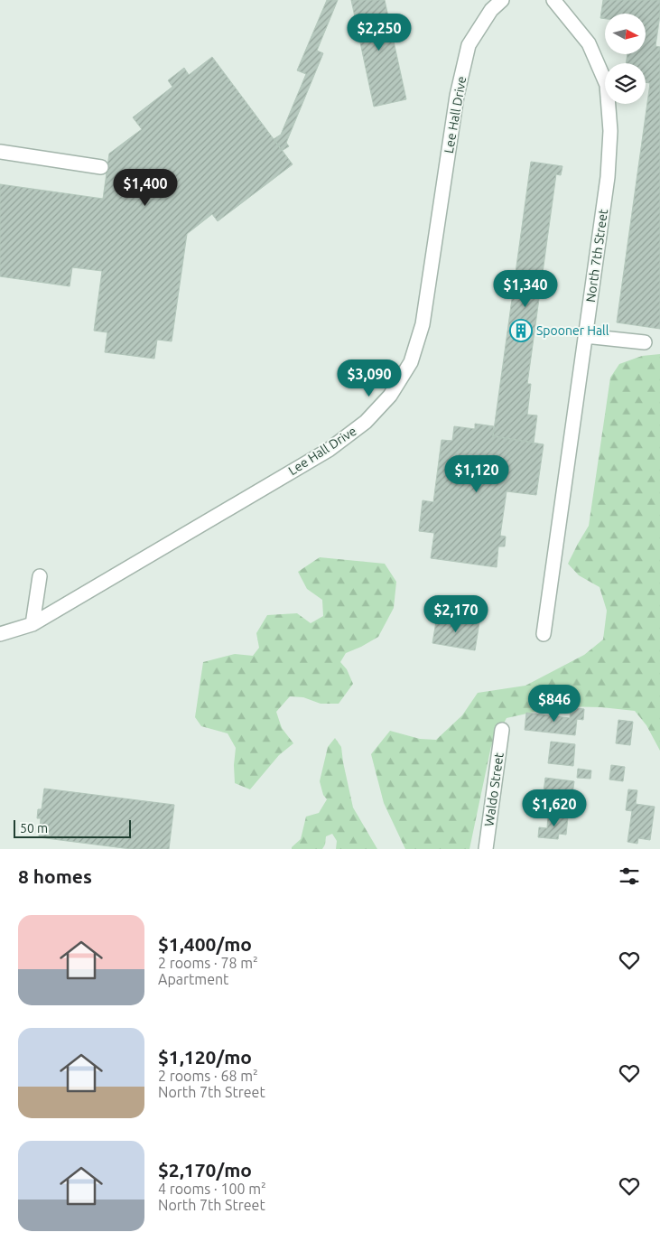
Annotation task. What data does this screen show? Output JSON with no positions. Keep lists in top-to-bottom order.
{
  "streets": {
    "street": ["Lee Hall Drive", "North 7th Street", "Waldo Street"]
  },
  "places": {
    "building": ["Spooner Hall"]
  },
  "scale_bar": "50 m",
  "north": "right",
  "page": {
    "price": [
      "$2,250",
      "$1,400",
      "$1,340",
      "$3,090",
      "$1,120",
      "$2,170",
      "$846",
      "$1,620"
    ],
    "scale": "50 m",
    "heading": "8 homes",
    "list": [
      {
        "name": "$1,400/mo",
        "note": "2 rooms · 78 m² · Apartment"
      },
      {
        "name": "$1,120/mo",
        "note": "2 rooms · 68 m² · North 7th Street"
      },
      {
        "name": "$2,170/mo",
        "note": "4 rooms · 100 m² · North 7th Street"
      }
    ]
  }
}
